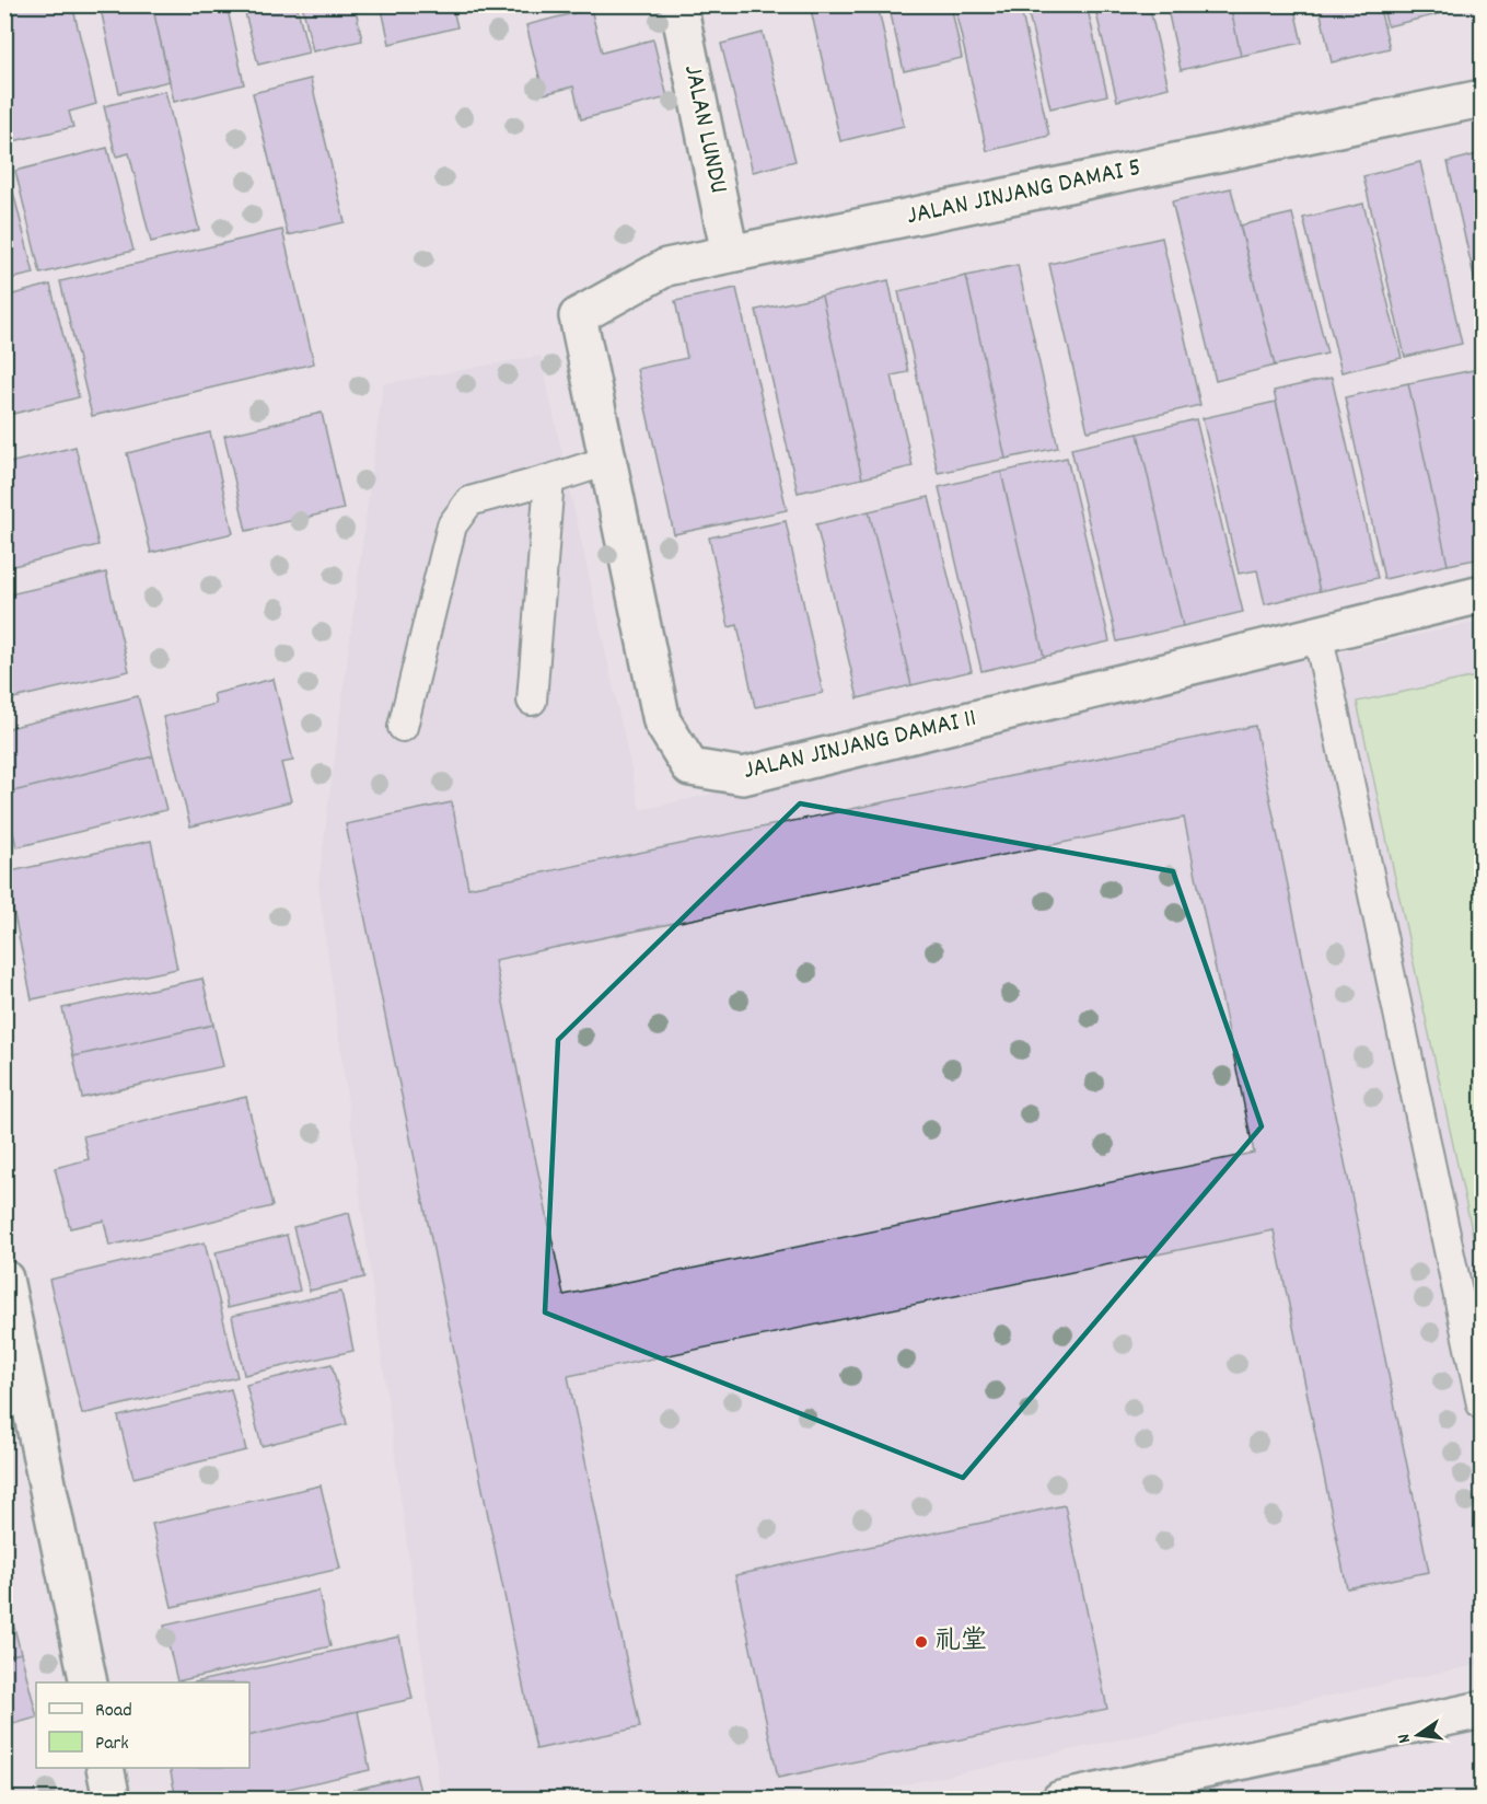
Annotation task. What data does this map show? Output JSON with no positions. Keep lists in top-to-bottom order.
{
  "streets": {
    "street": ["JALAN LUNDU", "JALAN JINJANG DAMAI 5", "JALAN JINJANG DAMAI 11"]
  },
  "crossings": [
    ["JALAN LUNDU", "JALAN JINJANG DAMAI 5"],
    ["JALAN JINJANG DAMAI 5", "JALAN JINJANG DAMAI 11"]
  ],
  "places": ["礼堂"],
  "legend": ["Road", "Park"],
  "north": "left"
}
